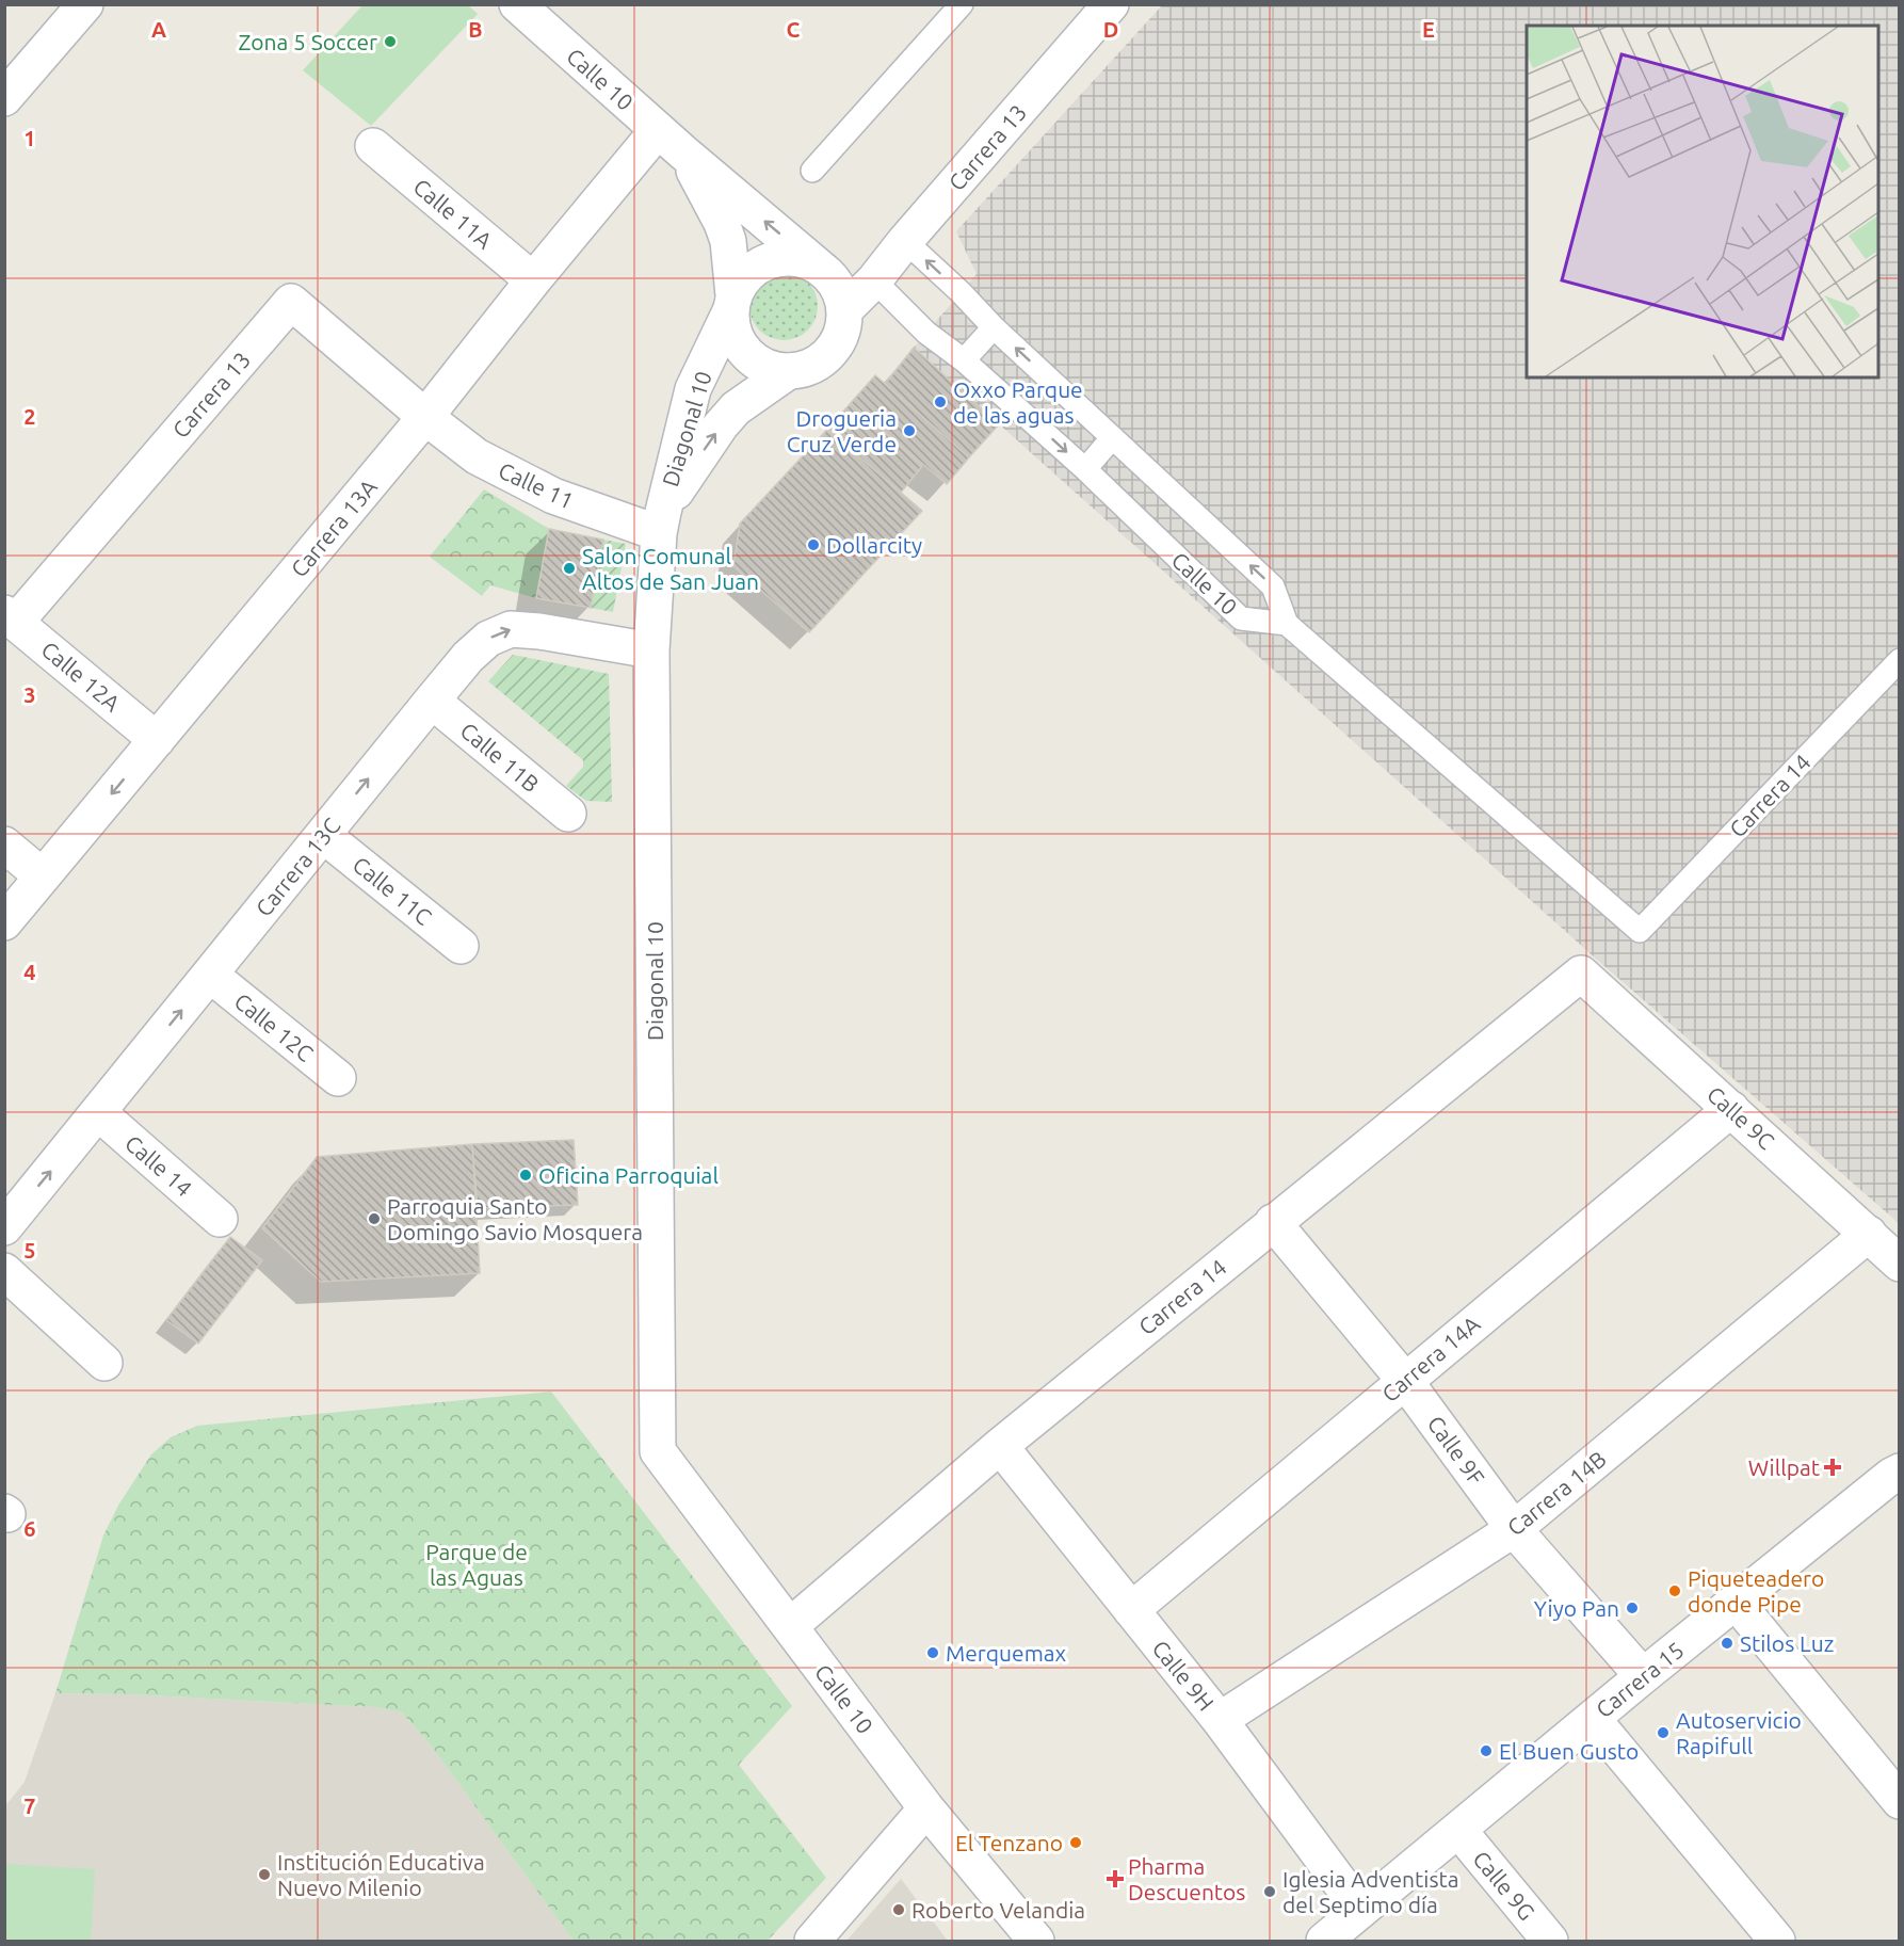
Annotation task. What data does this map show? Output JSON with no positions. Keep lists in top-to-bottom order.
{
  "streets": {
    "street": [
      "Calle 10",
      "Carrera 13",
      "Calle 11A",
      "Diagonal 10",
      "Calle 11",
      "Carrera 13A",
      "Calle 12A",
      "Calle 11B",
      "Carrera 14",
      "Carrera 13C",
      "Calle 11C",
      "Calle 12C",
      "Calle 9C",
      "Calle 14",
      "Carrera 14A",
      "Calle 9F",
      "Carrera 14B",
      "Calle 9H",
      "Carrera 15",
      "Calle 9G"
    ]
  },
  "crossings": [
    ["Calle 10", "Carrera 13"],
    ["Calle 10", "Diagonal 10"],
    ["Calle 10", "Carrera 13A"],
    ["Calle 10", "Carrera 14"],
    ["Carrera 13", "Diagonal 10"],
    ["Carrera 13", "Calle 11"],
    ["Carrera 13", "Carrera 13A"],
    ["Carrera 13", "Calle 12A"],
    ["Calle 11A", "Carrera 13A"],
    ["Diagonal 10", "Calle 11"],
    ["Diagonal 10", "Carrera 13C"],
    ["Calle 11", "Carrera 13A"],
    ["Carrera 13A", "Calle 12A"],
    ["Calle 11B", "Carrera 13C"],
    ["Carrera 14", "Calle 9C"],
    ["Carrera 14", "Calle 9F"],
    ["Carrera 14", "Calle 9H"],
    ["Carrera 13C", "Calle 11C"],
    ["Carrera 13C", "Calle 12C"],
    ["Carrera 13C", "Calle 14"],
    ["Calle 9C", "Carrera 14A"],
    ["Calle 9C", "Carrera 14B"],
    ["Carrera 14A", "Calle 9F"],
    ["Carrera 14A", "Calle 9H"],
    ["Calle 9F", "Carrera 14B"],
    ["Calle 9F", "Carrera 15"],
    ["Carrera 14B", "Calle 9H"],
    ["Calle 9H", "Carrera 15"],
    ["Carrera 15", "Calle 9G"]
  ],
  "one_way": ["Carrera 13C"],
  "parks": ["Parque de las Aguas"],
  "places": {
    "other": [
      "Zona 5 Soccer",
      "Oxxo Parque de las aguas",
      "Drogueria Cruz Verde",
      "Dollarcity",
      "Salon Comunal Altos de San Juan",
      "Oficina Parroquial",
      "Parroquia Santo Domingo Savio Mosquera",
      "Piqueteadero donde Pipe",
      "Yiyo Pan",
      "Stilos Luz",
      "Merquemax",
      "Autoservicio Rapifull",
      "El Buen Gusto",
      "El Tenzano",
      "Institución Educativa Nuevo Milenio",
      "Iglesia Adventista del Septimo día",
      "Roberto Velandia"
    ],
    "health": ["Willpat", "Pharma Descuentos"]
  },
  "grid": {
    "columns": [
      "A",
      "B",
      "C",
      "D",
      "E"
    ],
    "rows": [
      "1",
      "2",
      "3",
      "4",
      "5",
      "6",
      "7"
    ]
  }
}
